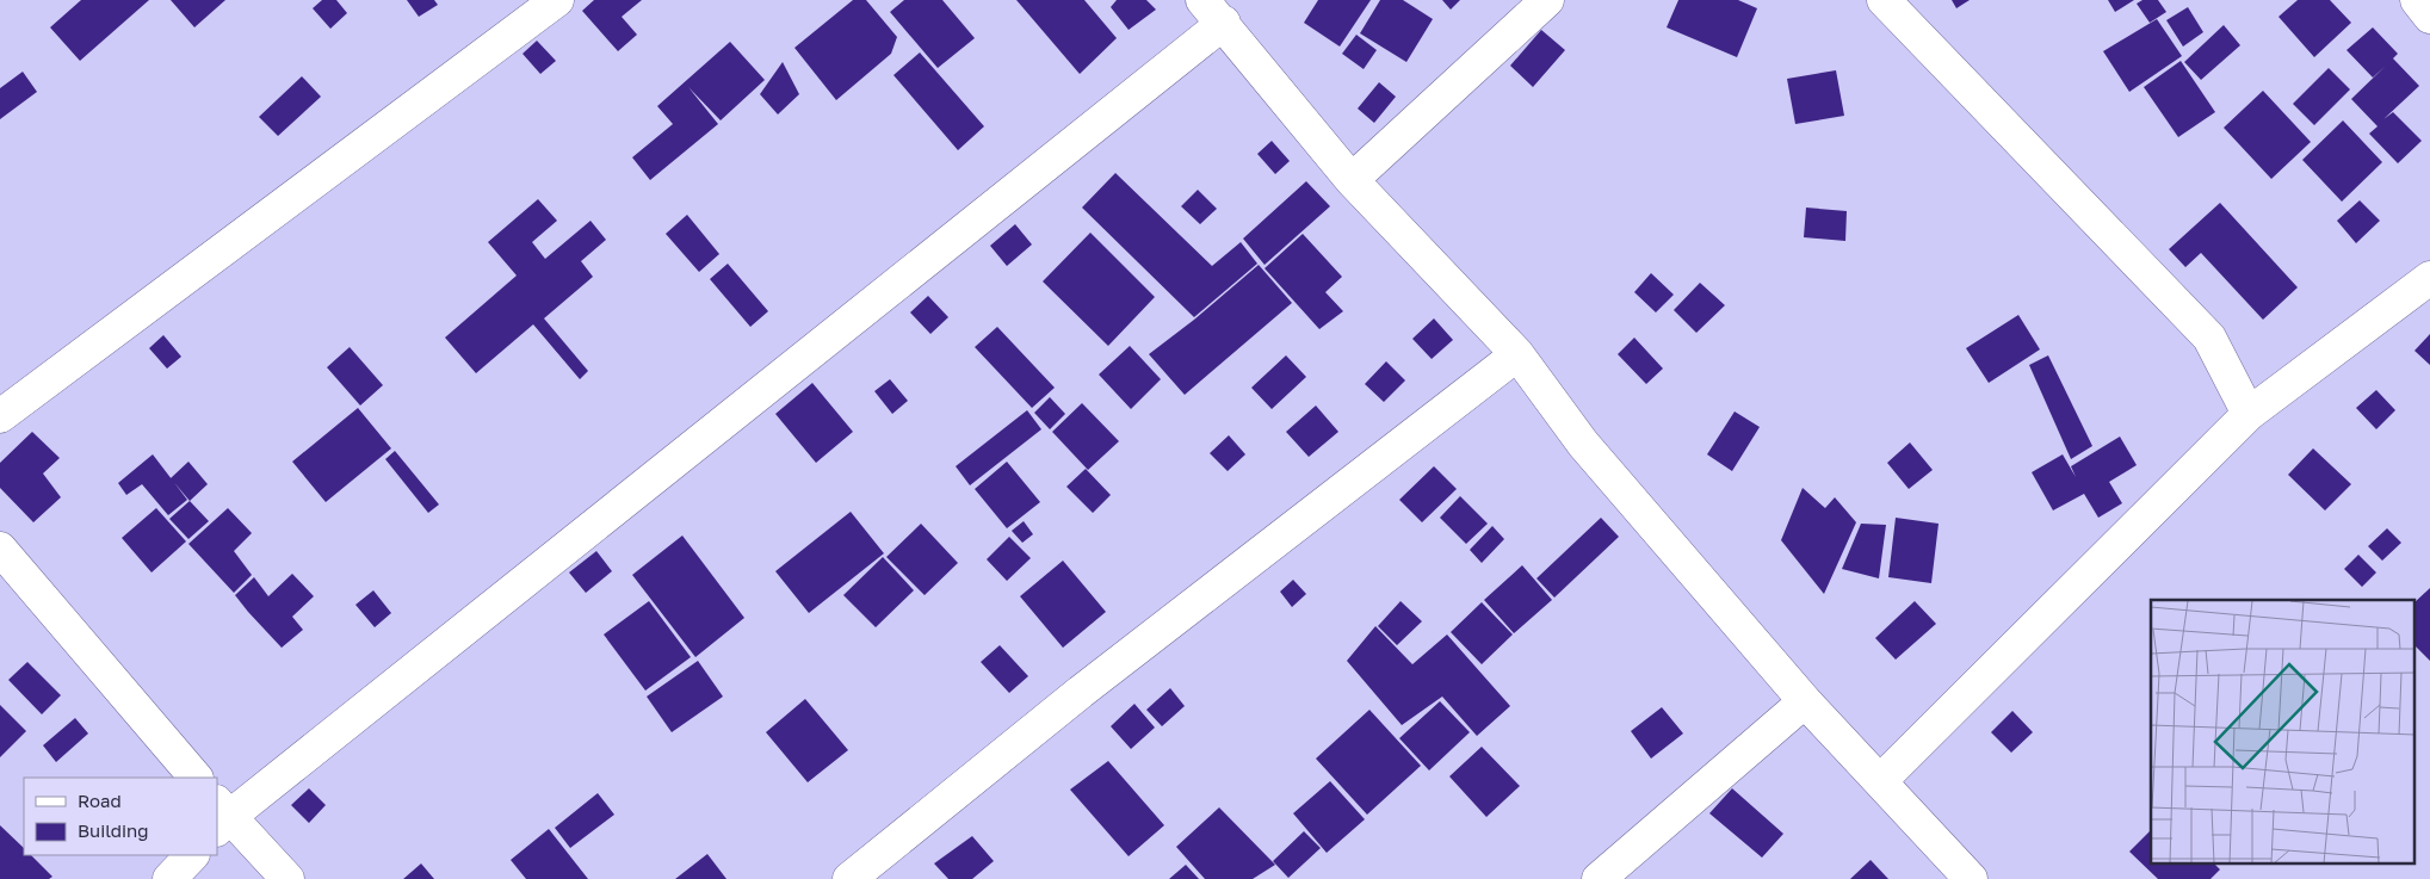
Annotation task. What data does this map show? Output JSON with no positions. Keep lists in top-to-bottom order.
{
  "legend": ["Road", "Building"]
}
